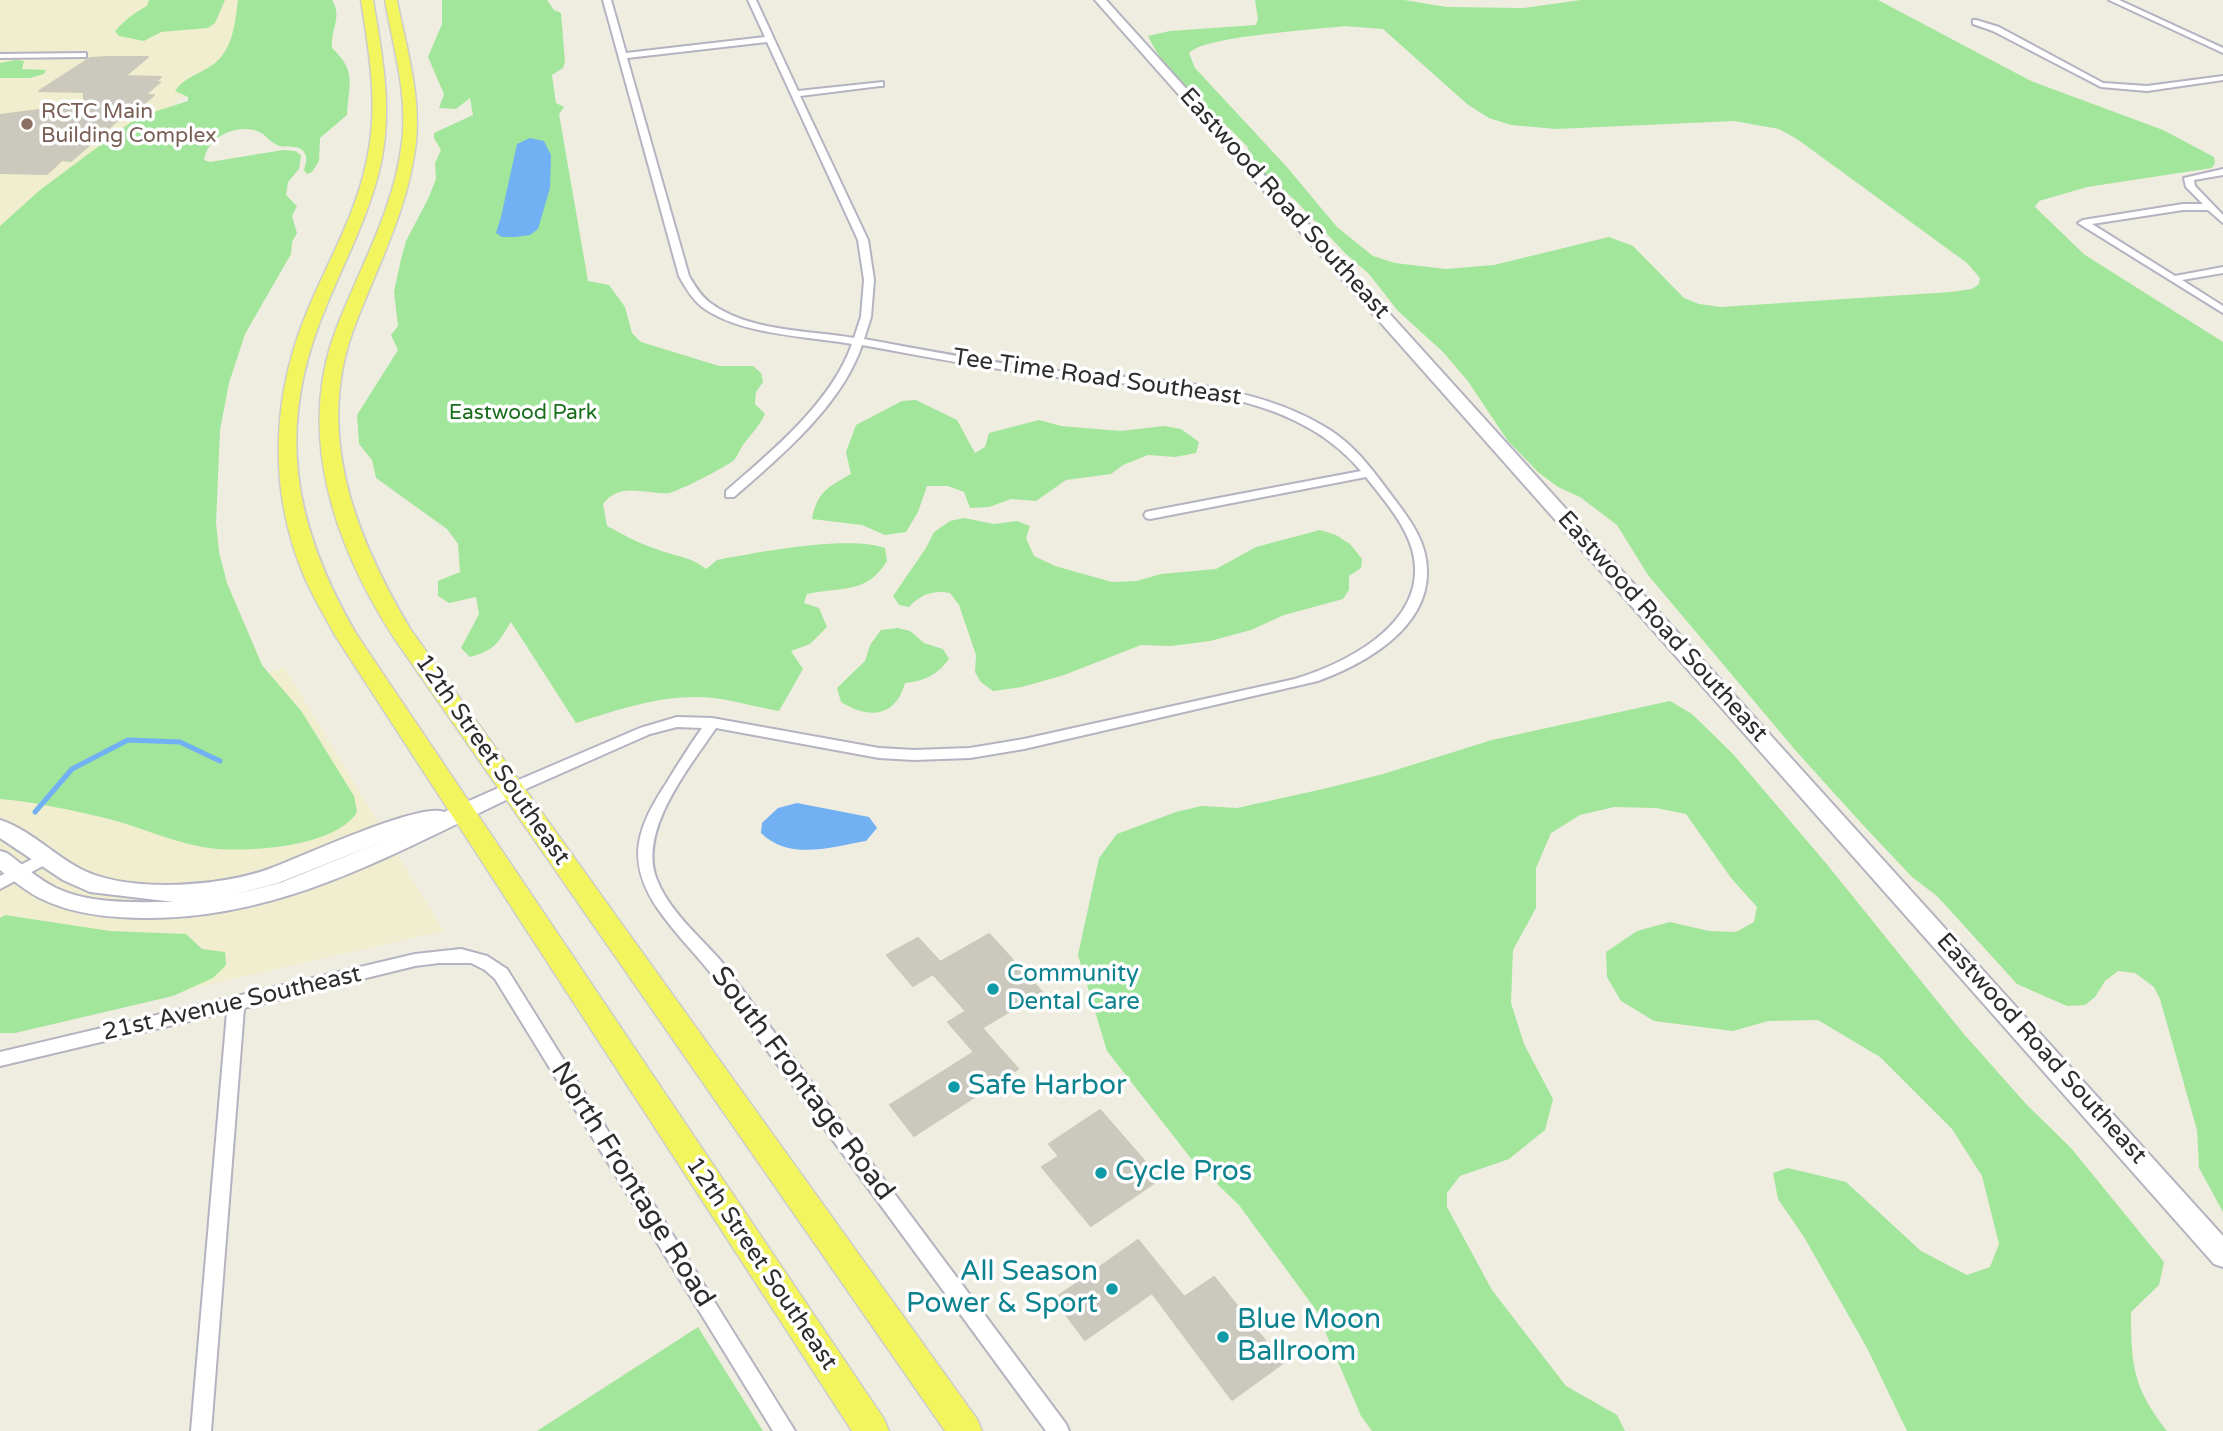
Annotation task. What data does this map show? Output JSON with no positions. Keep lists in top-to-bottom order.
{
  "streets": {
    "main road": ["12th Street Southeast"],
    "street": [
      "Eastwood Road Southeast",
      "Tee Time Road Southeast",
      "21st Avenue Southeast",
      "South Frontage Road",
      "North Frontage Road"
    ]
  },
  "crossings": [
    ["Tee Time Road Southeast", "12th Street Southeast"],
    ["Tee Time Road Southeast", "South Frontage Road"],
    ["21st Avenue Southeast", "North Frontage Road"]
  ],
  "parks": ["Eastwood Park"],
  "places": [
    "RCTC Main Building Complex",
    "Community Dental Care",
    "Safe Harbor",
    "Cycle Pros",
    "All Season Power & Sport",
    "Blue Moon Ballroom"
  ]
}
